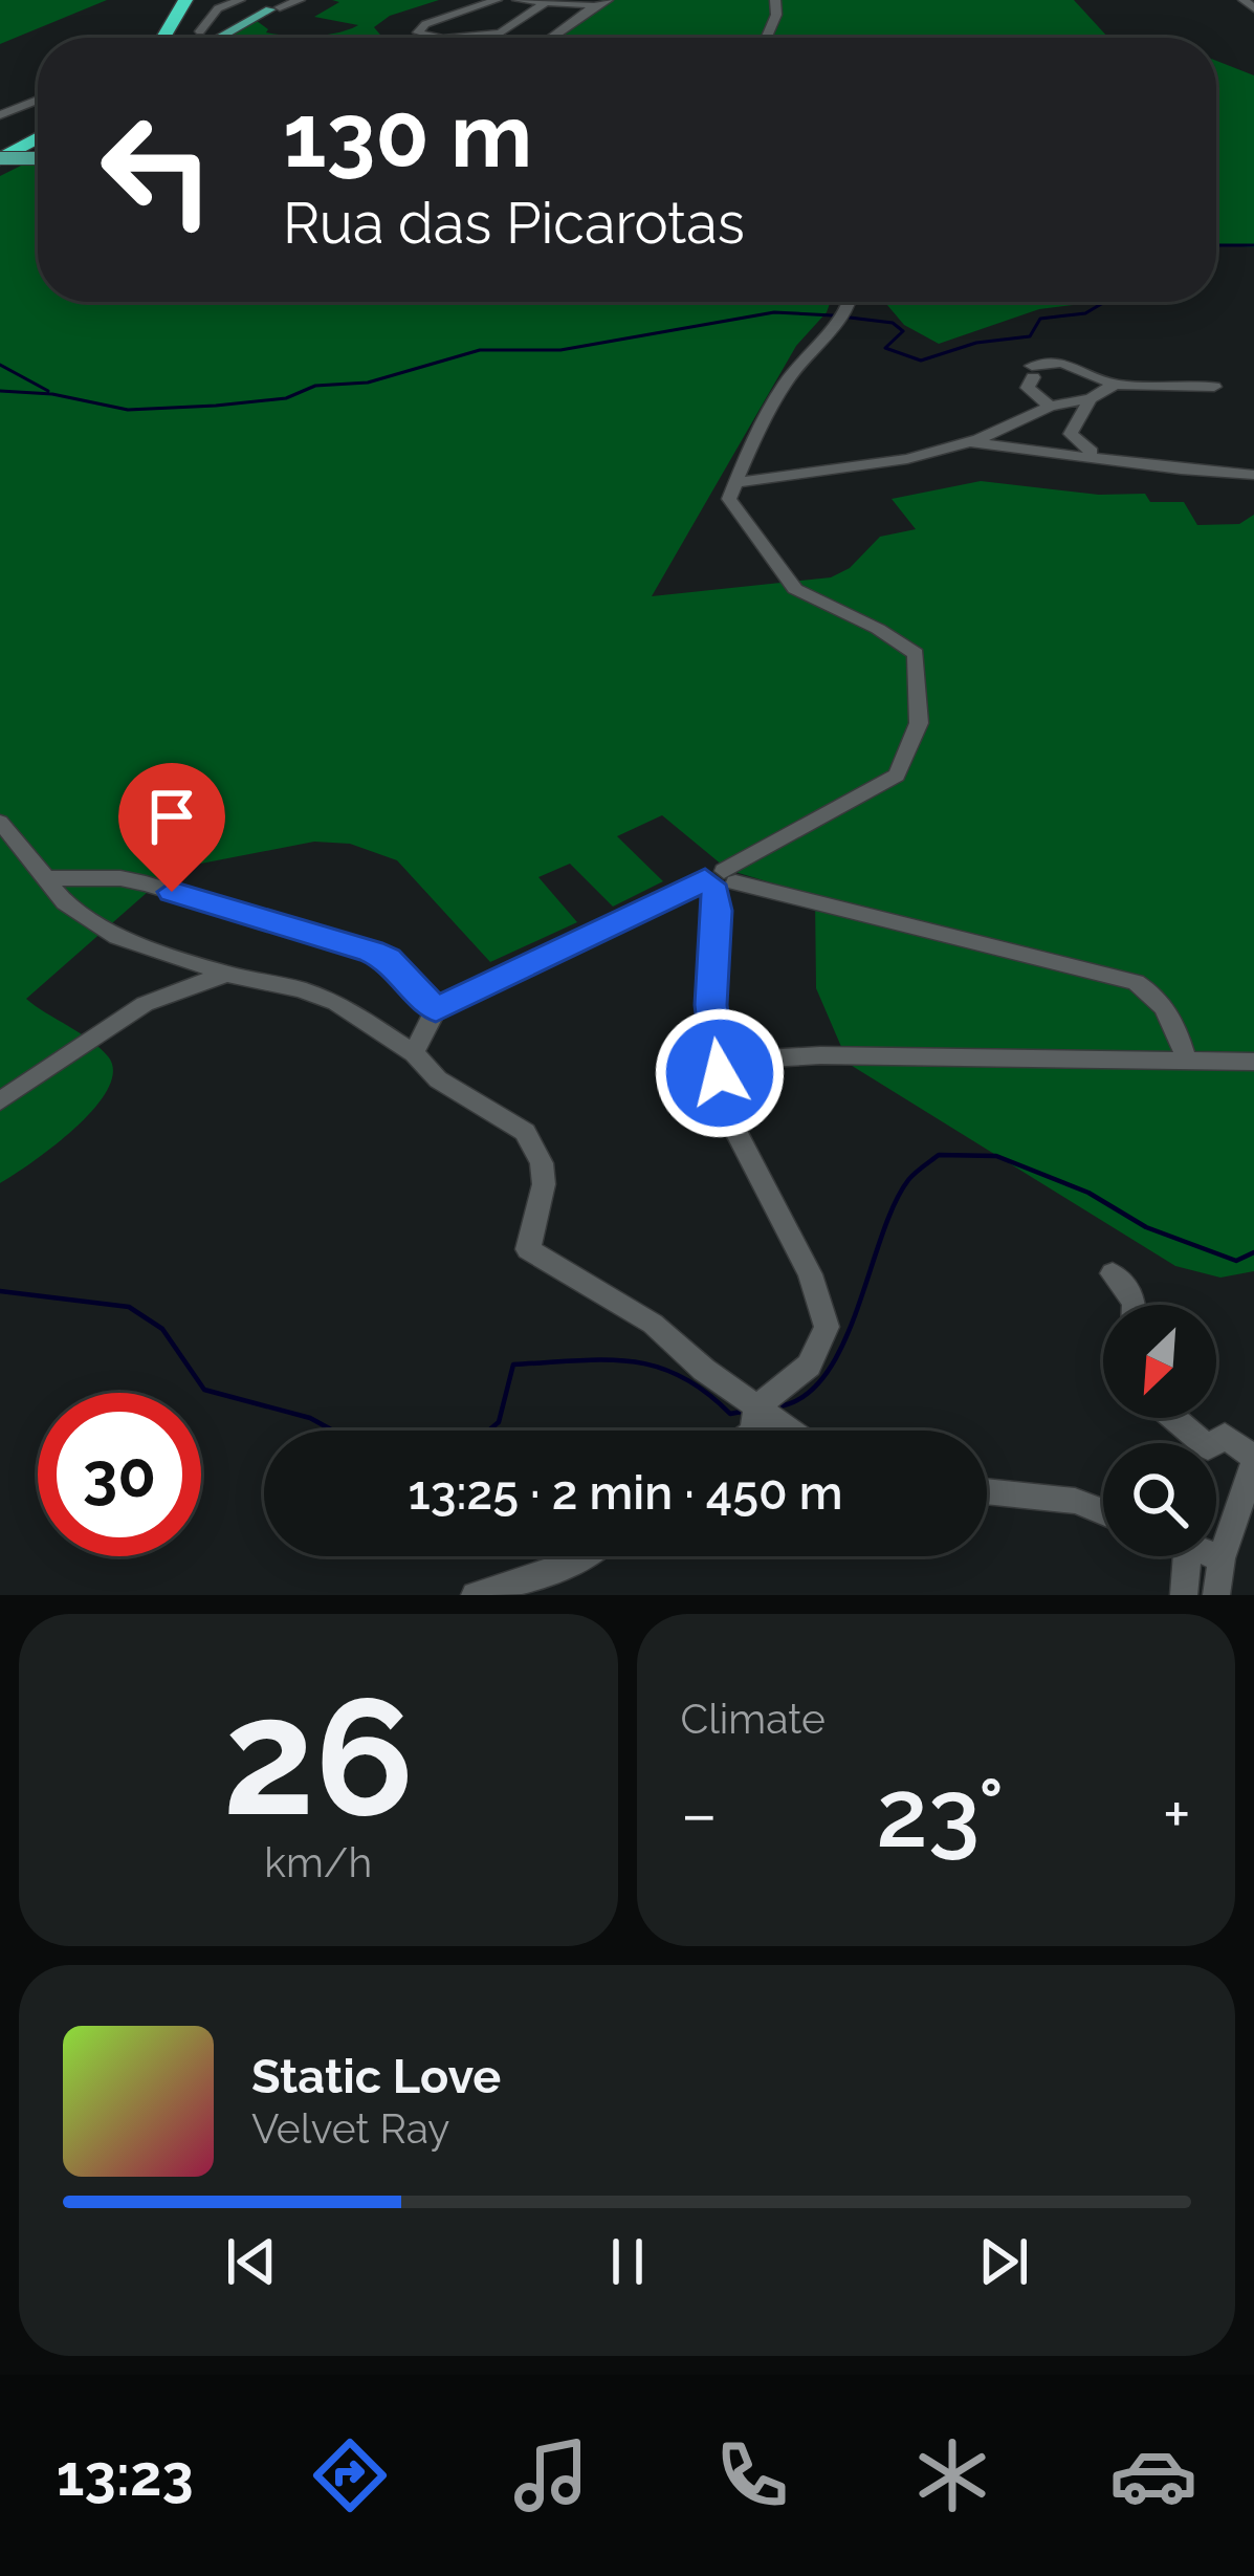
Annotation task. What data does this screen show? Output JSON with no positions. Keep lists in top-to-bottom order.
{
  "north": "bottom left",
  "page": {
    "turn": ["130 m", "Rua das Picarotas"],
    "limit": "30",
    "trip": "13:25 · 2 min · 450 m",
    "tile": [
      ["26", "km/h"],
      "Climate"
    ],
    "heat": ["−", "23°", "+"],
    "song": ["Static Love", "Velvet Ray"],
    "tabs": "13:23"
  }
}
